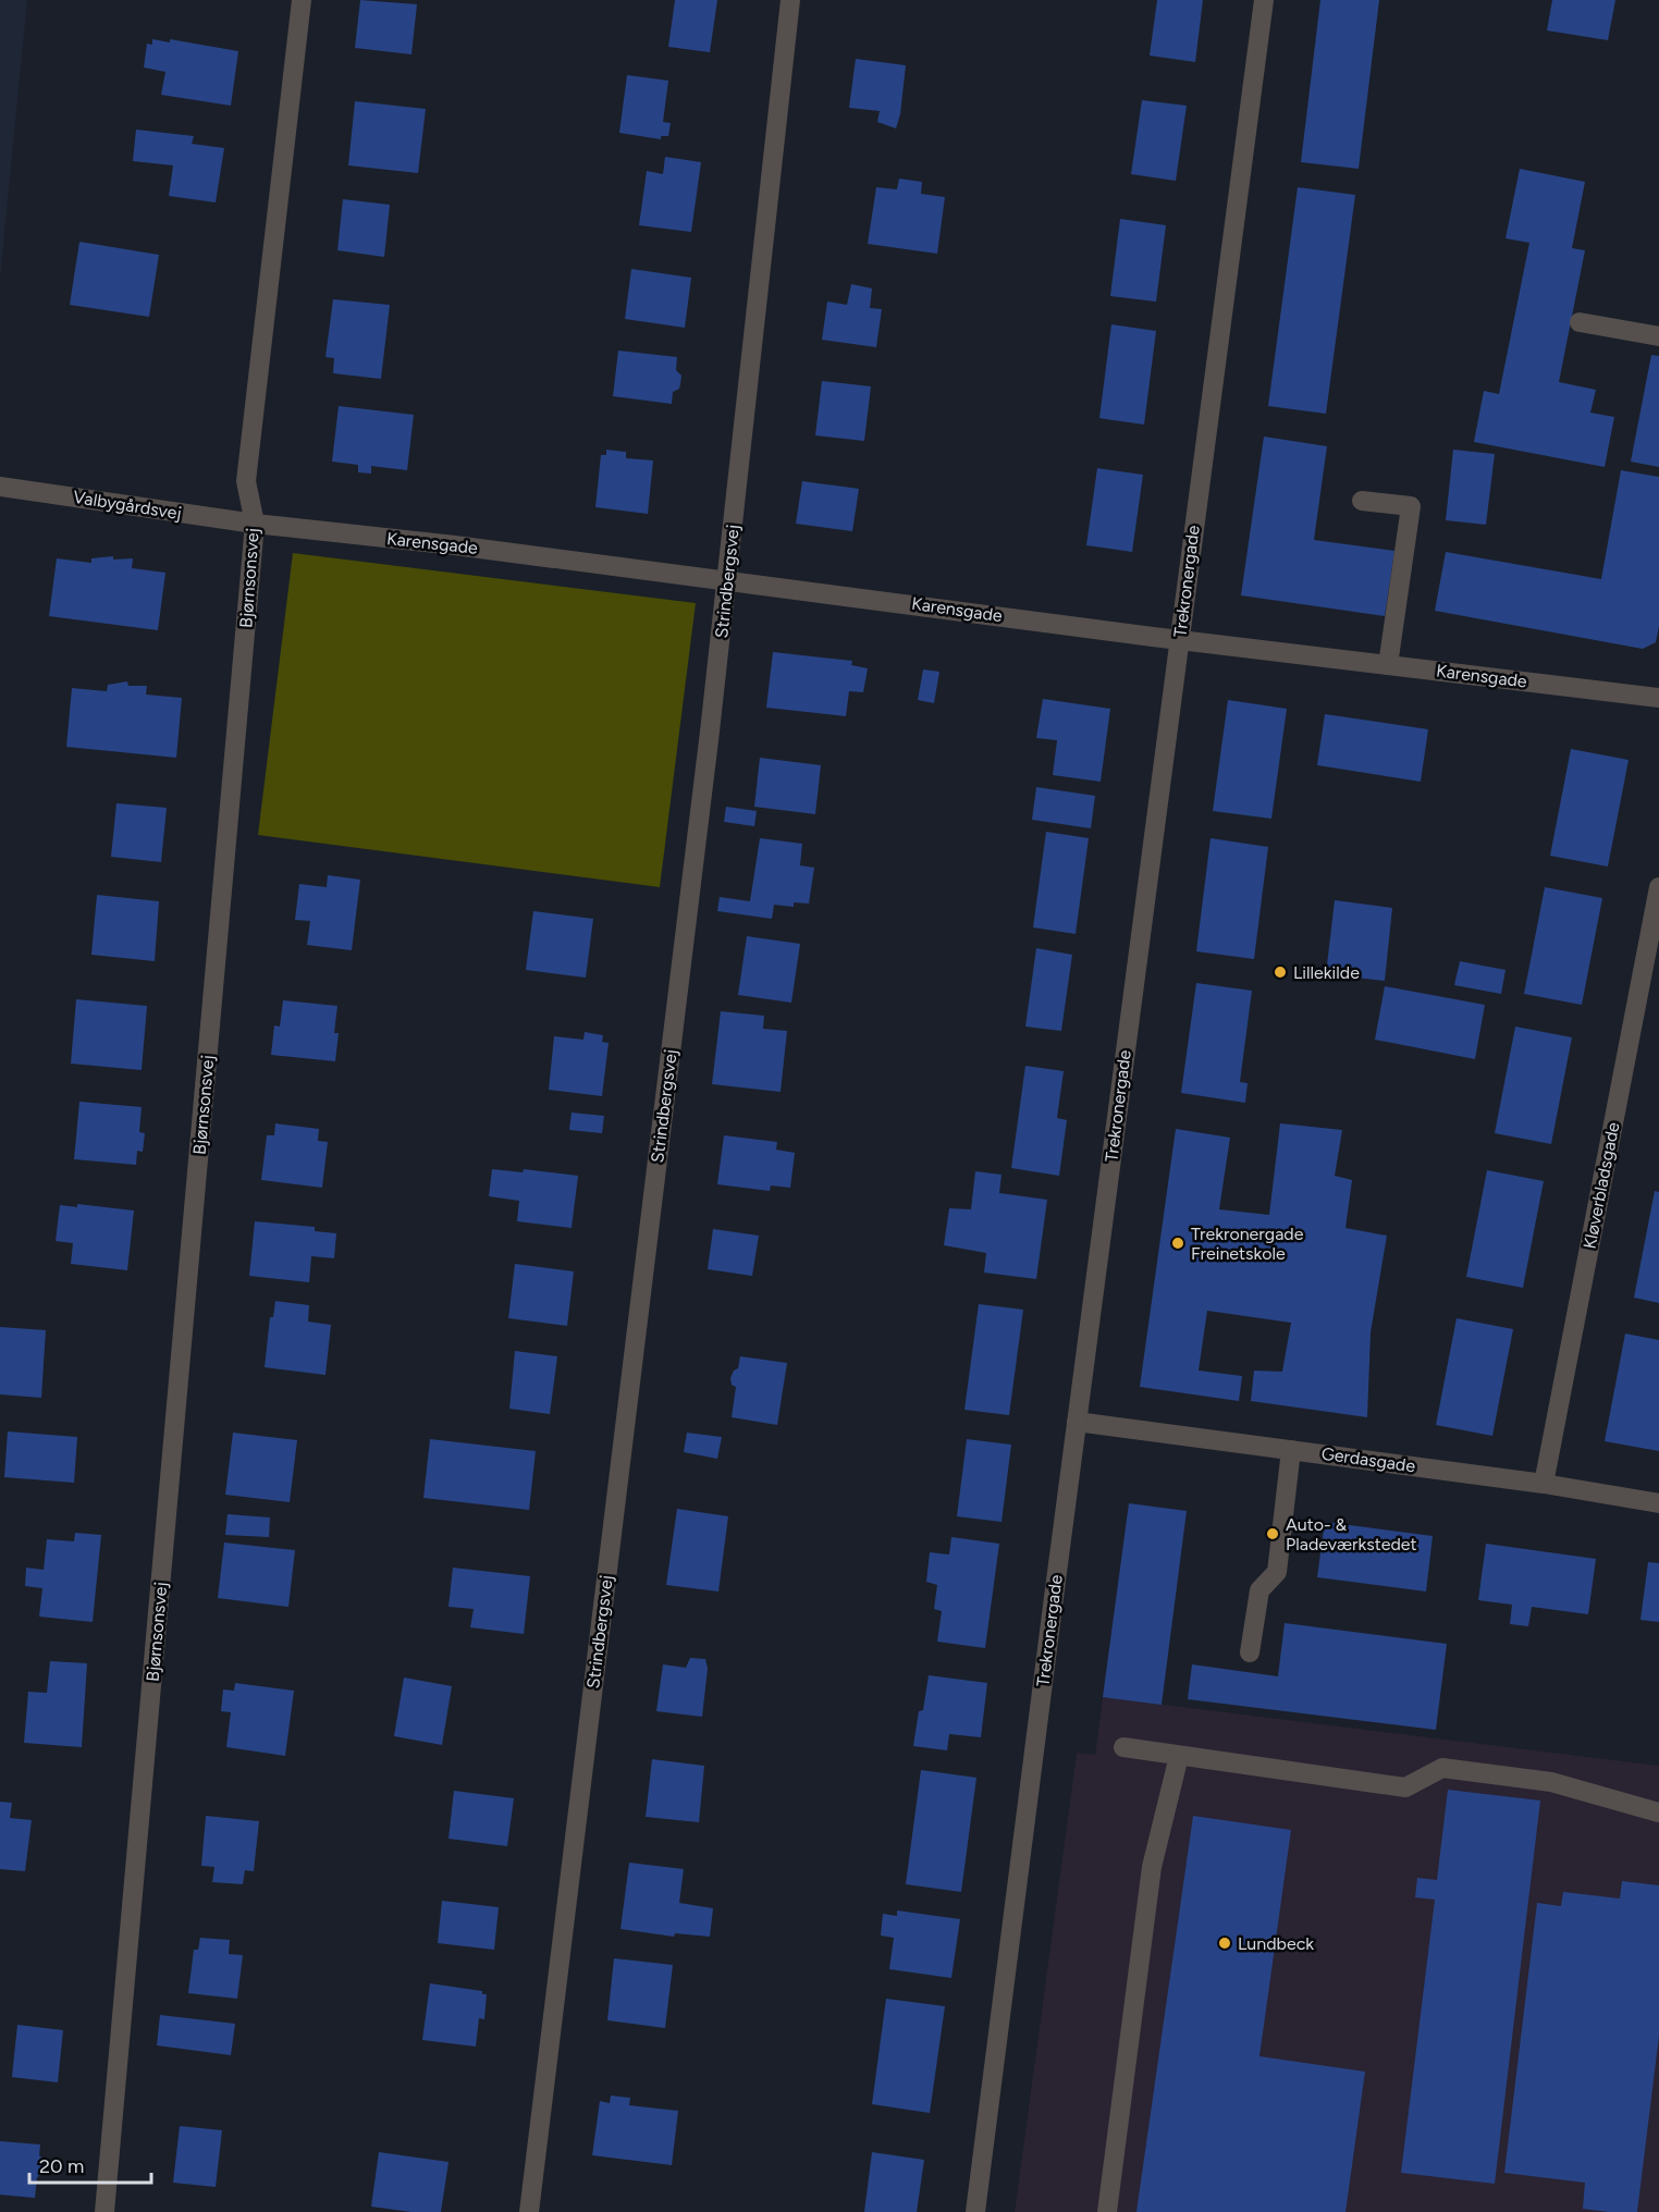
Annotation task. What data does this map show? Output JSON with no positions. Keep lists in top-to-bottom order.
{
  "streets": {
    "street": [
      "Valbygårdsvej",
      "Karensgade",
      "Bjørnsonsvej",
      "Strindbergsvej",
      "Trekronergade",
      "Kløverbladsgade",
      "Gerdasgade"
    ]
  },
  "crossings": [
    ["Valbygårdsvej", "Karensgade"],
    ["Valbygårdsvej", "Bjørnsonsvej"],
    ["Karensgade", "Bjørnsonsvej"],
    ["Karensgade", "Strindbergsvej"],
    ["Karensgade", "Trekronergade"],
    ["Trekronergade", "Gerdasgade"],
    ["Kløverbladsgade", "Gerdasgade"]
  ],
  "places": [
    "Lillekilde",
    "Trekronergade Freinetskole",
    "Auto- & Pladeværkstedet",
    "Lundbeck"
  ],
  "scale_bar": "20 m"
}
